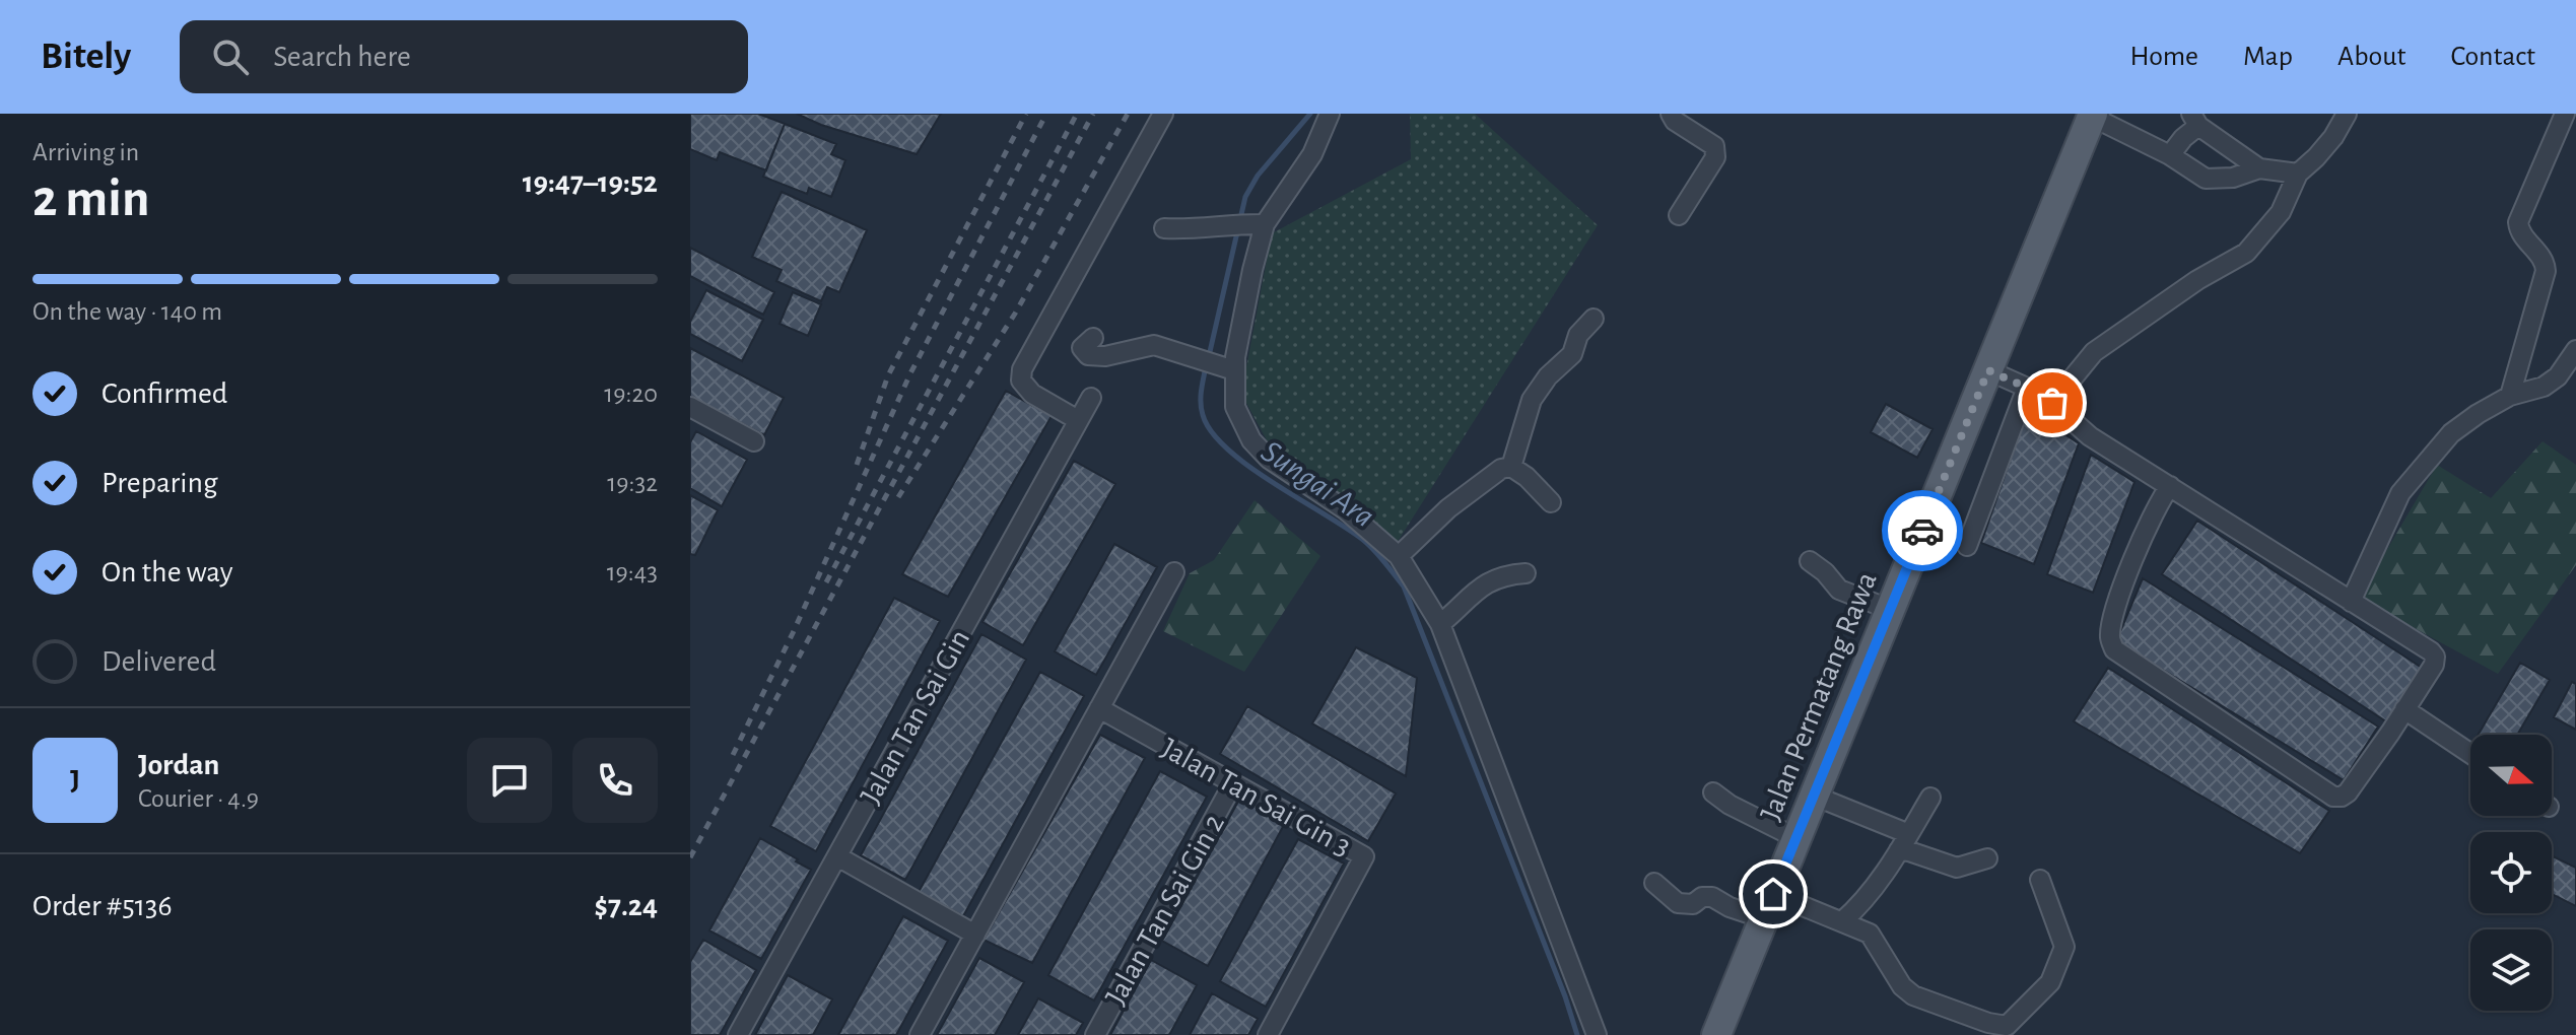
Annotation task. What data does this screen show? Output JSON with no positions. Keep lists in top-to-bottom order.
{
  "streets": {
    "main road": ["Jalan Permatang Rawa"],
    "street": ["Jalan Tan Sai Gin", "Jalan Tan Sai Gin 3", "Jalan Tan Sai Gin 2"]
  },
  "crossings": [
    ["Jalan Tan Sai Gin 3", "Jalan Tan Sai Gin 2"]
  ],
  "water": ["Sungai Ara"],
  "north": "right",
  "page": {
    "header": "Bitely",
    "search": "Search here",
    "nav": [
      "Home",
      "Map",
      "About",
      "Contact"
    ],
    "heading": ["2 min", "Arriving in", "19:47–19:52"],
    "panel": [
      "Jordan",
      "Courier · 4.9",
      "Order #5136",
      "$7.24"
    ],
    "bar": "On the way · 140 m",
    "list": [
      ["Confirmed", "19:20"],
      ["Preparing", "19:32"],
      ["On the way", "19:43"],
      "Delivered"
    ],
    "round": "J"
  }
}
